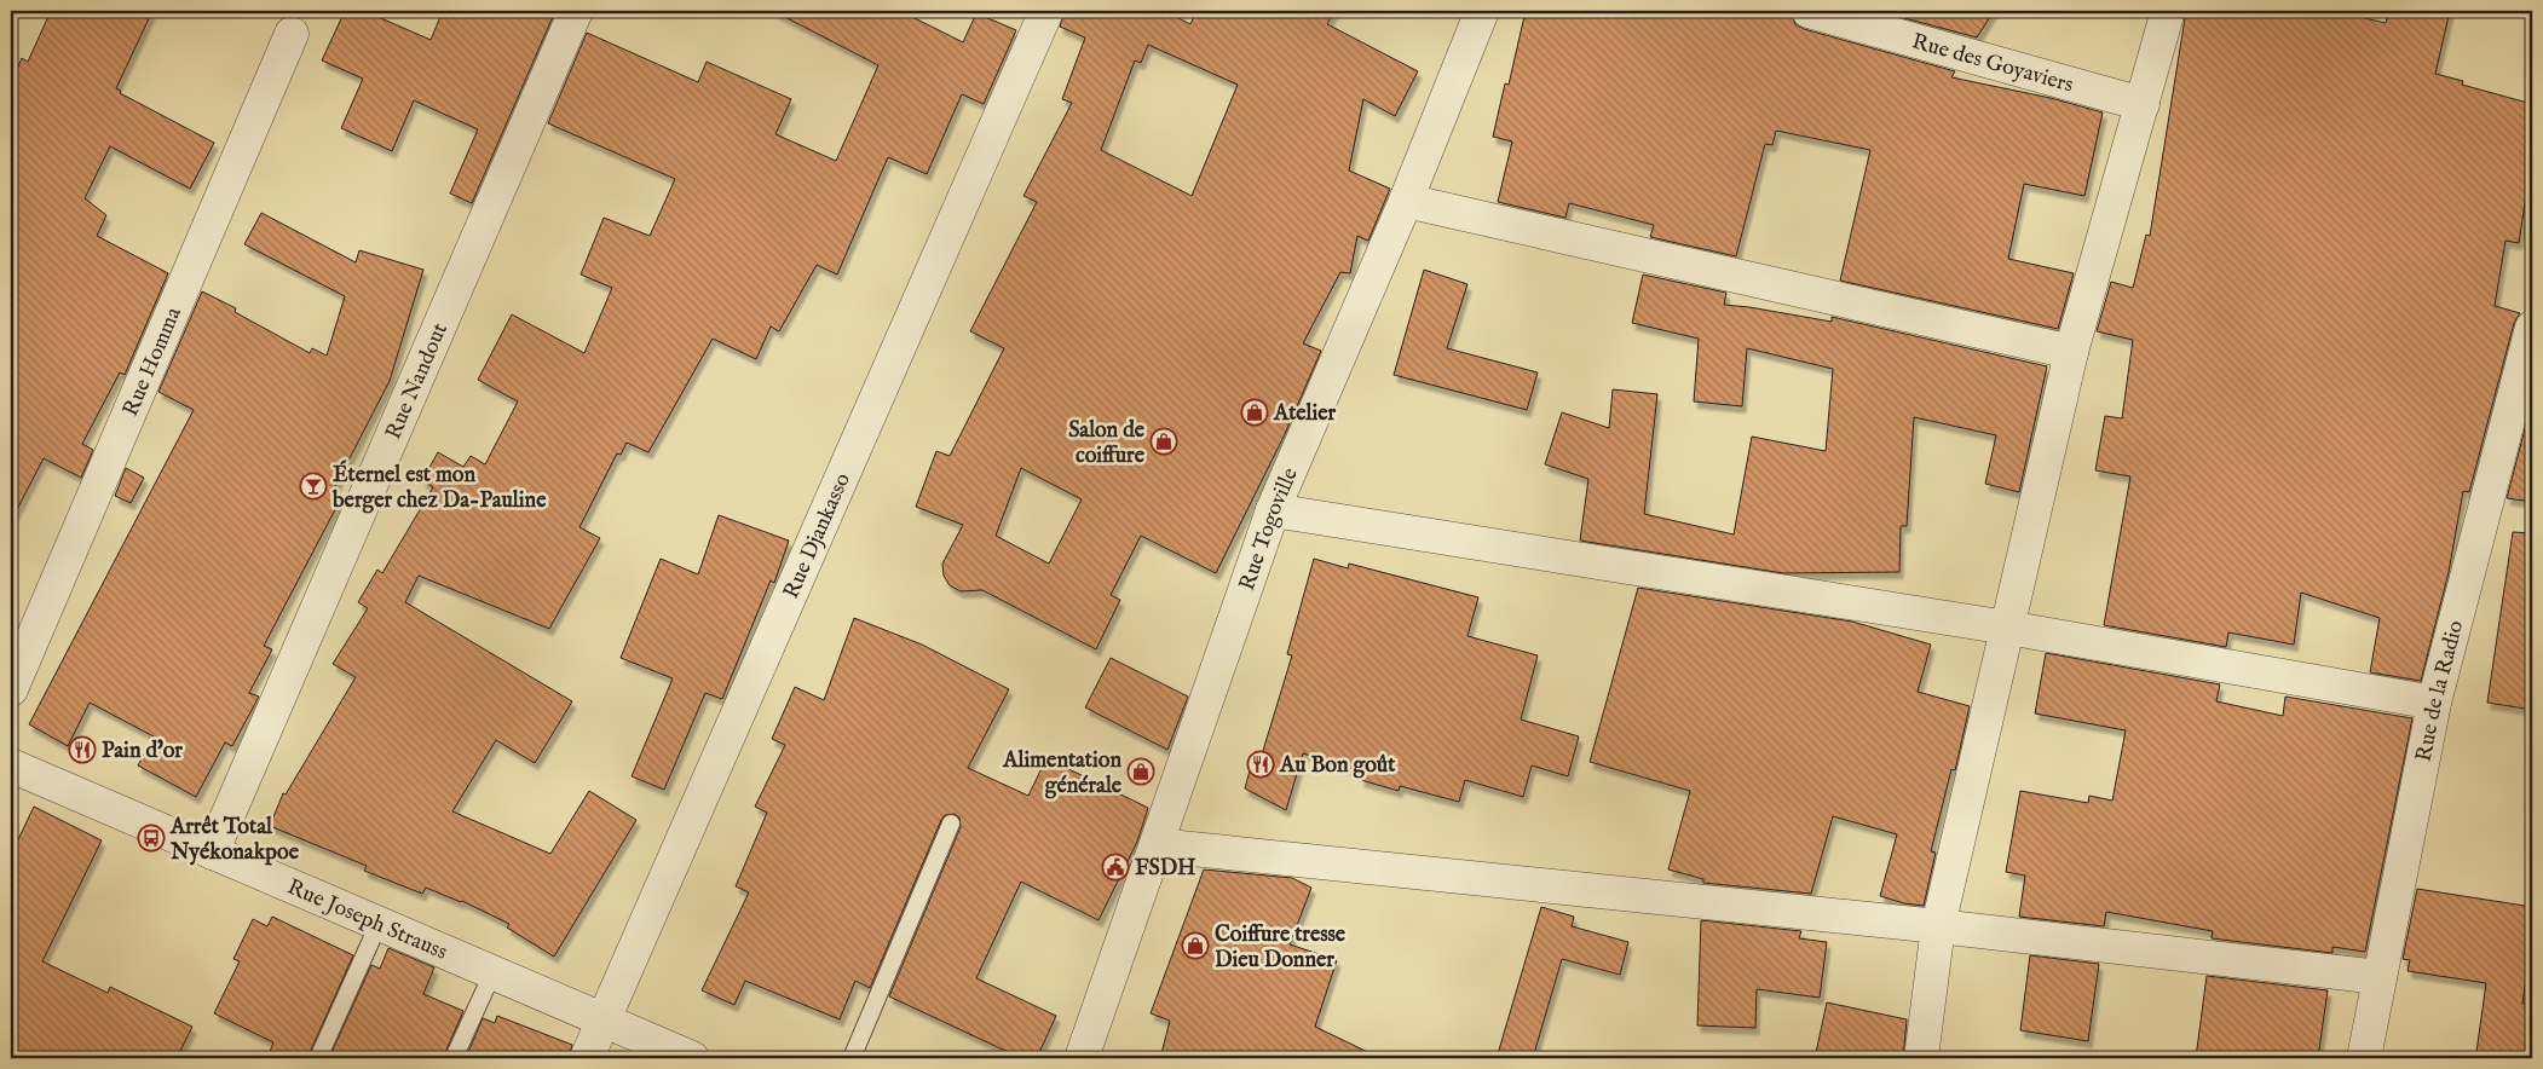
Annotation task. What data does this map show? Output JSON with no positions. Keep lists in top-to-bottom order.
{
  "streets": {
    "street": [
      "Rue des Goyaviers",
      "Rue Homma",
      "Rue Nandout",
      "Rue Togoville",
      "Rue Djankasso",
      "Rue de la Radio",
      "Rue Joseph Strauss"
    ]
  },
  "crossings": [
    ["Rue Nandout", "Rue Joseph Strauss"],
    ["Rue Djankasso", "Rue Joseph Strauss"]
  ],
  "places": {
    "shop": [
      "Atelier",
      "Salon de coiffure",
      "Alimentation générale",
      "Coiffure tresse Dieu Donner"
    ],
    "bar": ["Éternel est mon berger chez Da-Pauline"],
    "restaurant": ["Pain d'or", "Au Bon goût"],
    "bus stop": ["Arrêt Total Nyékonakpoe"],
    "public building": ["FSDH"]
  }
}
